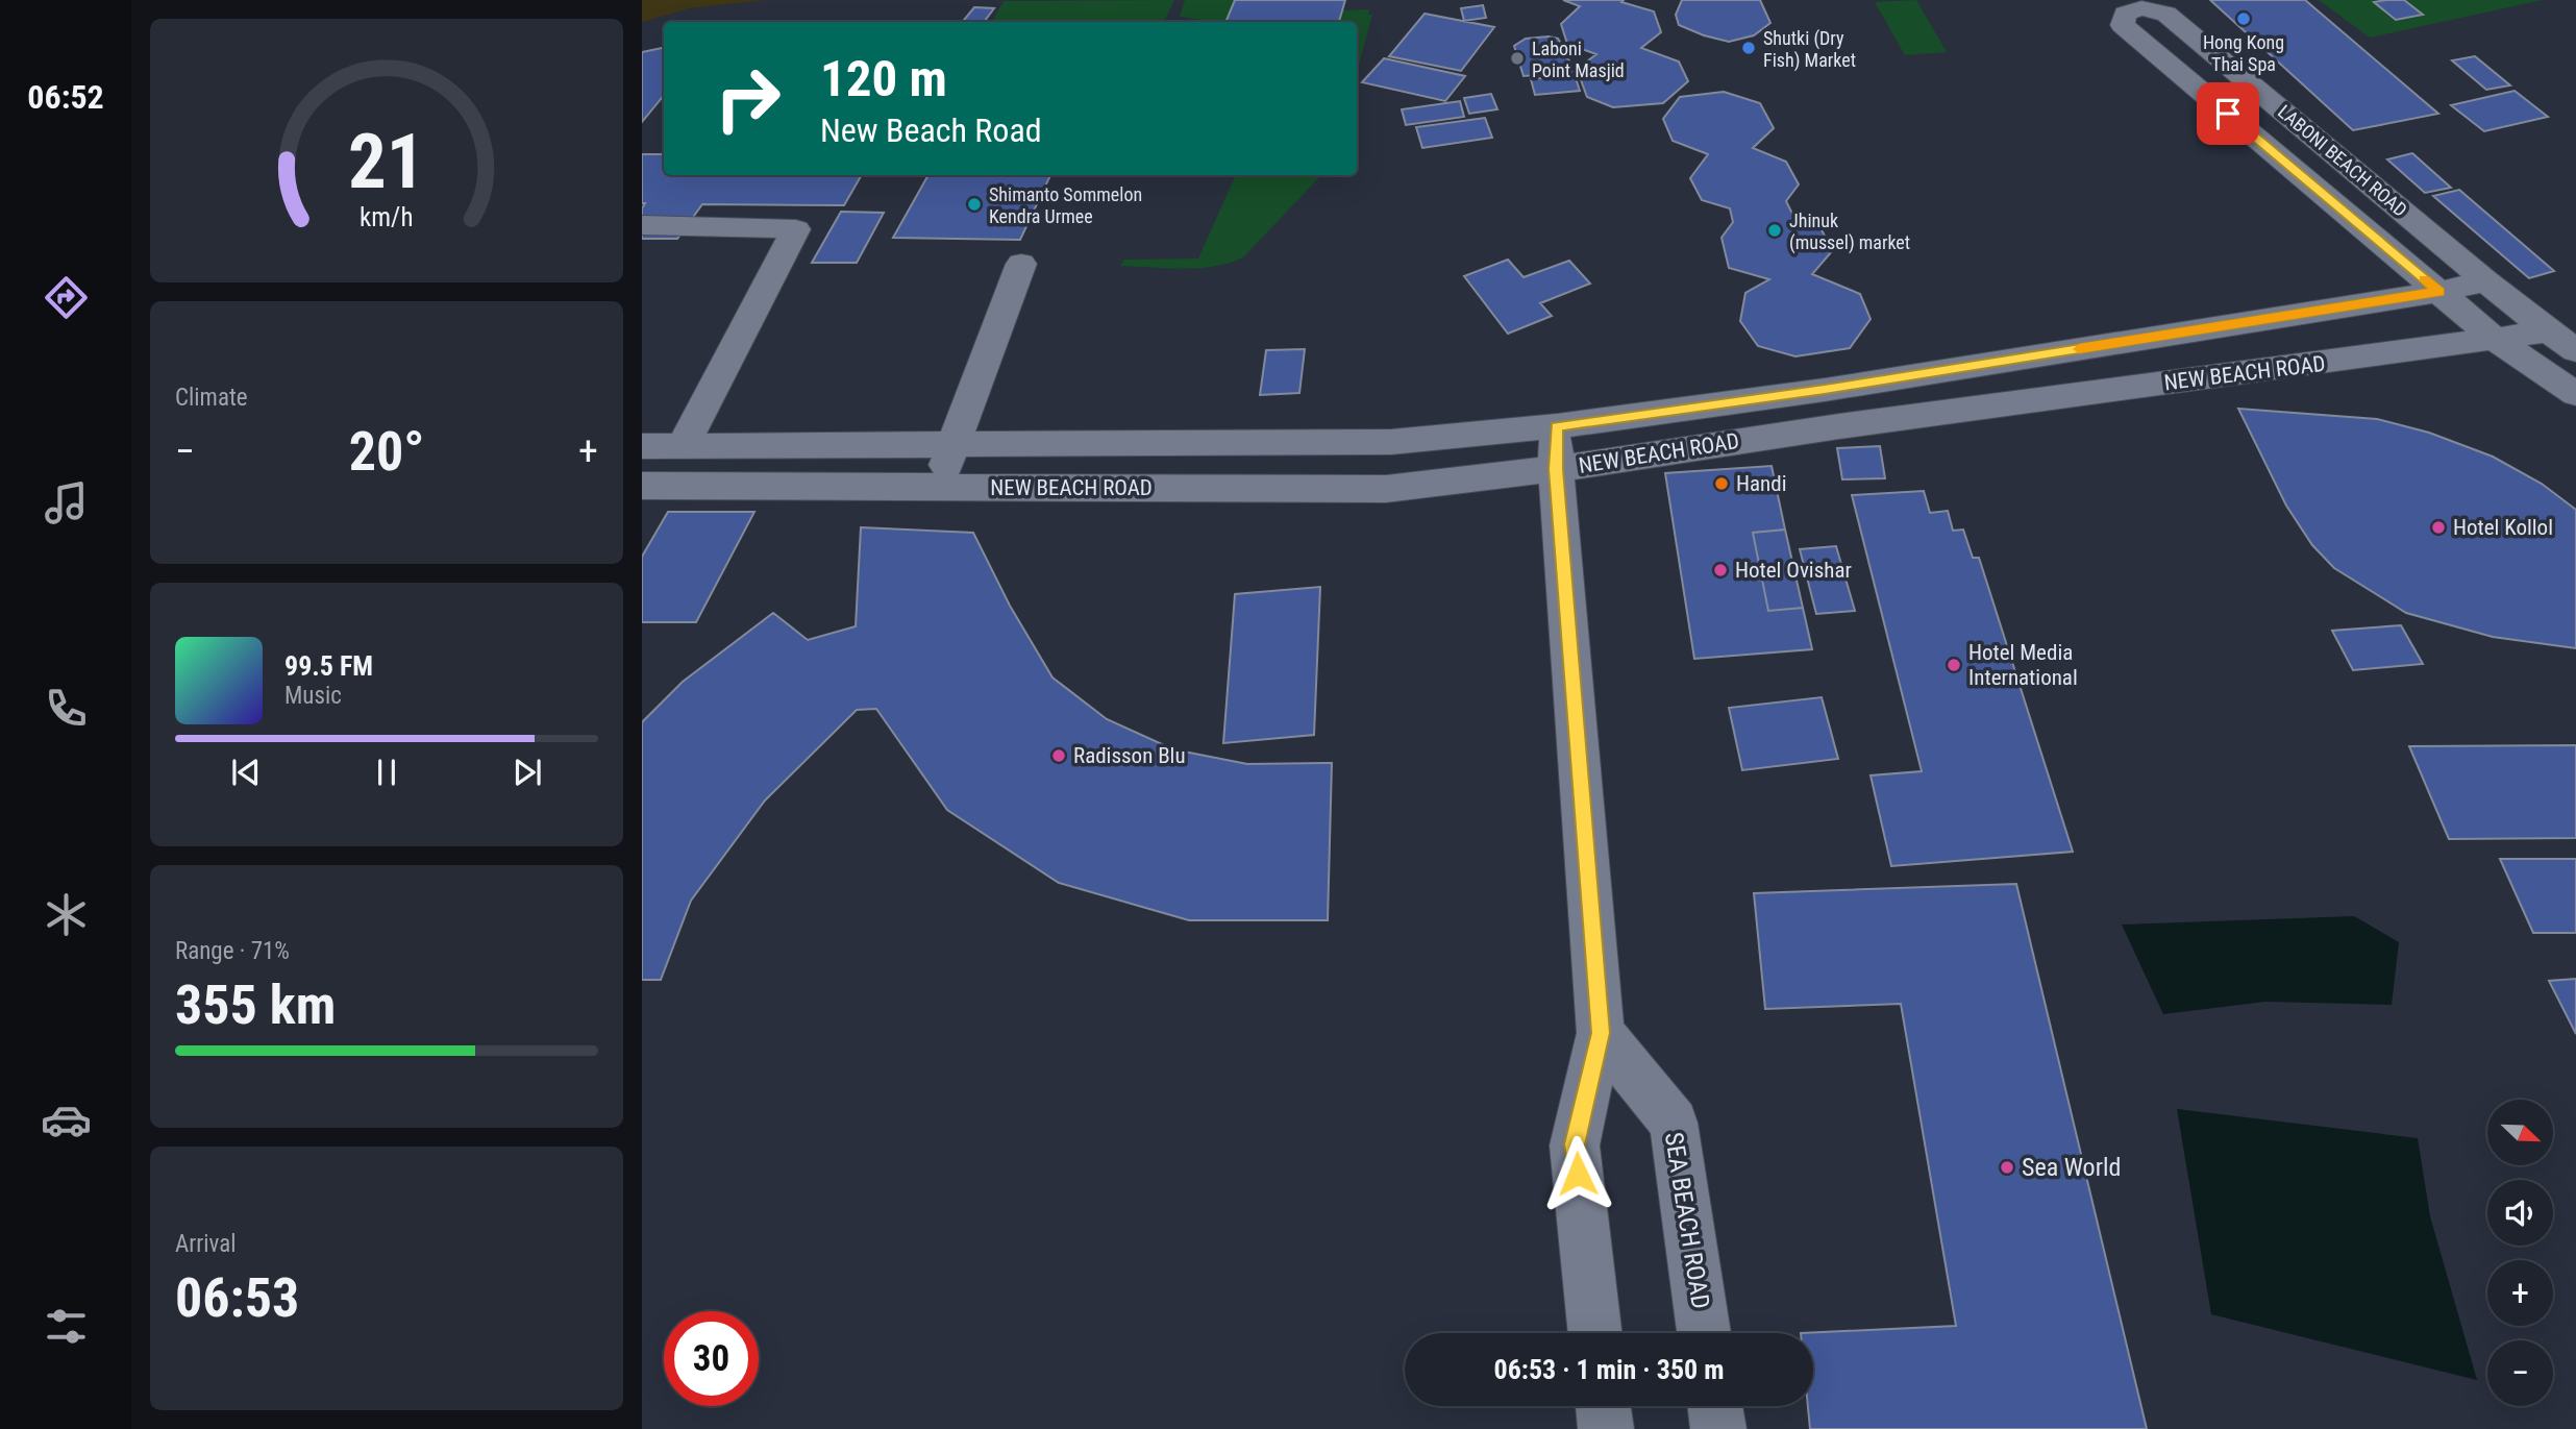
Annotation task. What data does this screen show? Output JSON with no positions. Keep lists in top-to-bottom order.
{
  "streets": {
    "street": ["LABONI BEACH ROAD", "NEW BEACH ROAD", "SEA BEACH ROAD"]
  },
  "crossings": [
    ["LABONI BEACH ROAD", "NEW BEACH ROAD"]
  ],
  "places": [
    "Hong Kong Thai Spa",
    "Shutki (Dry Fish) Market",
    "Laboni Point Masjid",
    "Shimanto Sommelon Kendra Urmee",
    "Jhinuk (mussel) market",
    "Handi",
    "Hotel Kollol",
    "Hotel Ovishar",
    "Hotel Media International",
    "Radisson Blu",
    "Sea World"
  ],
  "north": "bottom right",
  "page": {
    "tabs": "06:52",
    "turn": ["120 m", "New Beach Road"],
    "tile": [
      "Climate",
      ["Range · 71%", "355 km"],
      ["Arrival", "06:53"]
    ],
    "heat": ["−", "20°", "+"],
    "song": ["99.5 FM", "Music"],
    "map_buttons": ["+", "−"],
    "limit": "30",
    "trip": "06:53 · 1 min · 350 m",
    "gauge": ["21", "km/h"]
  }
}
